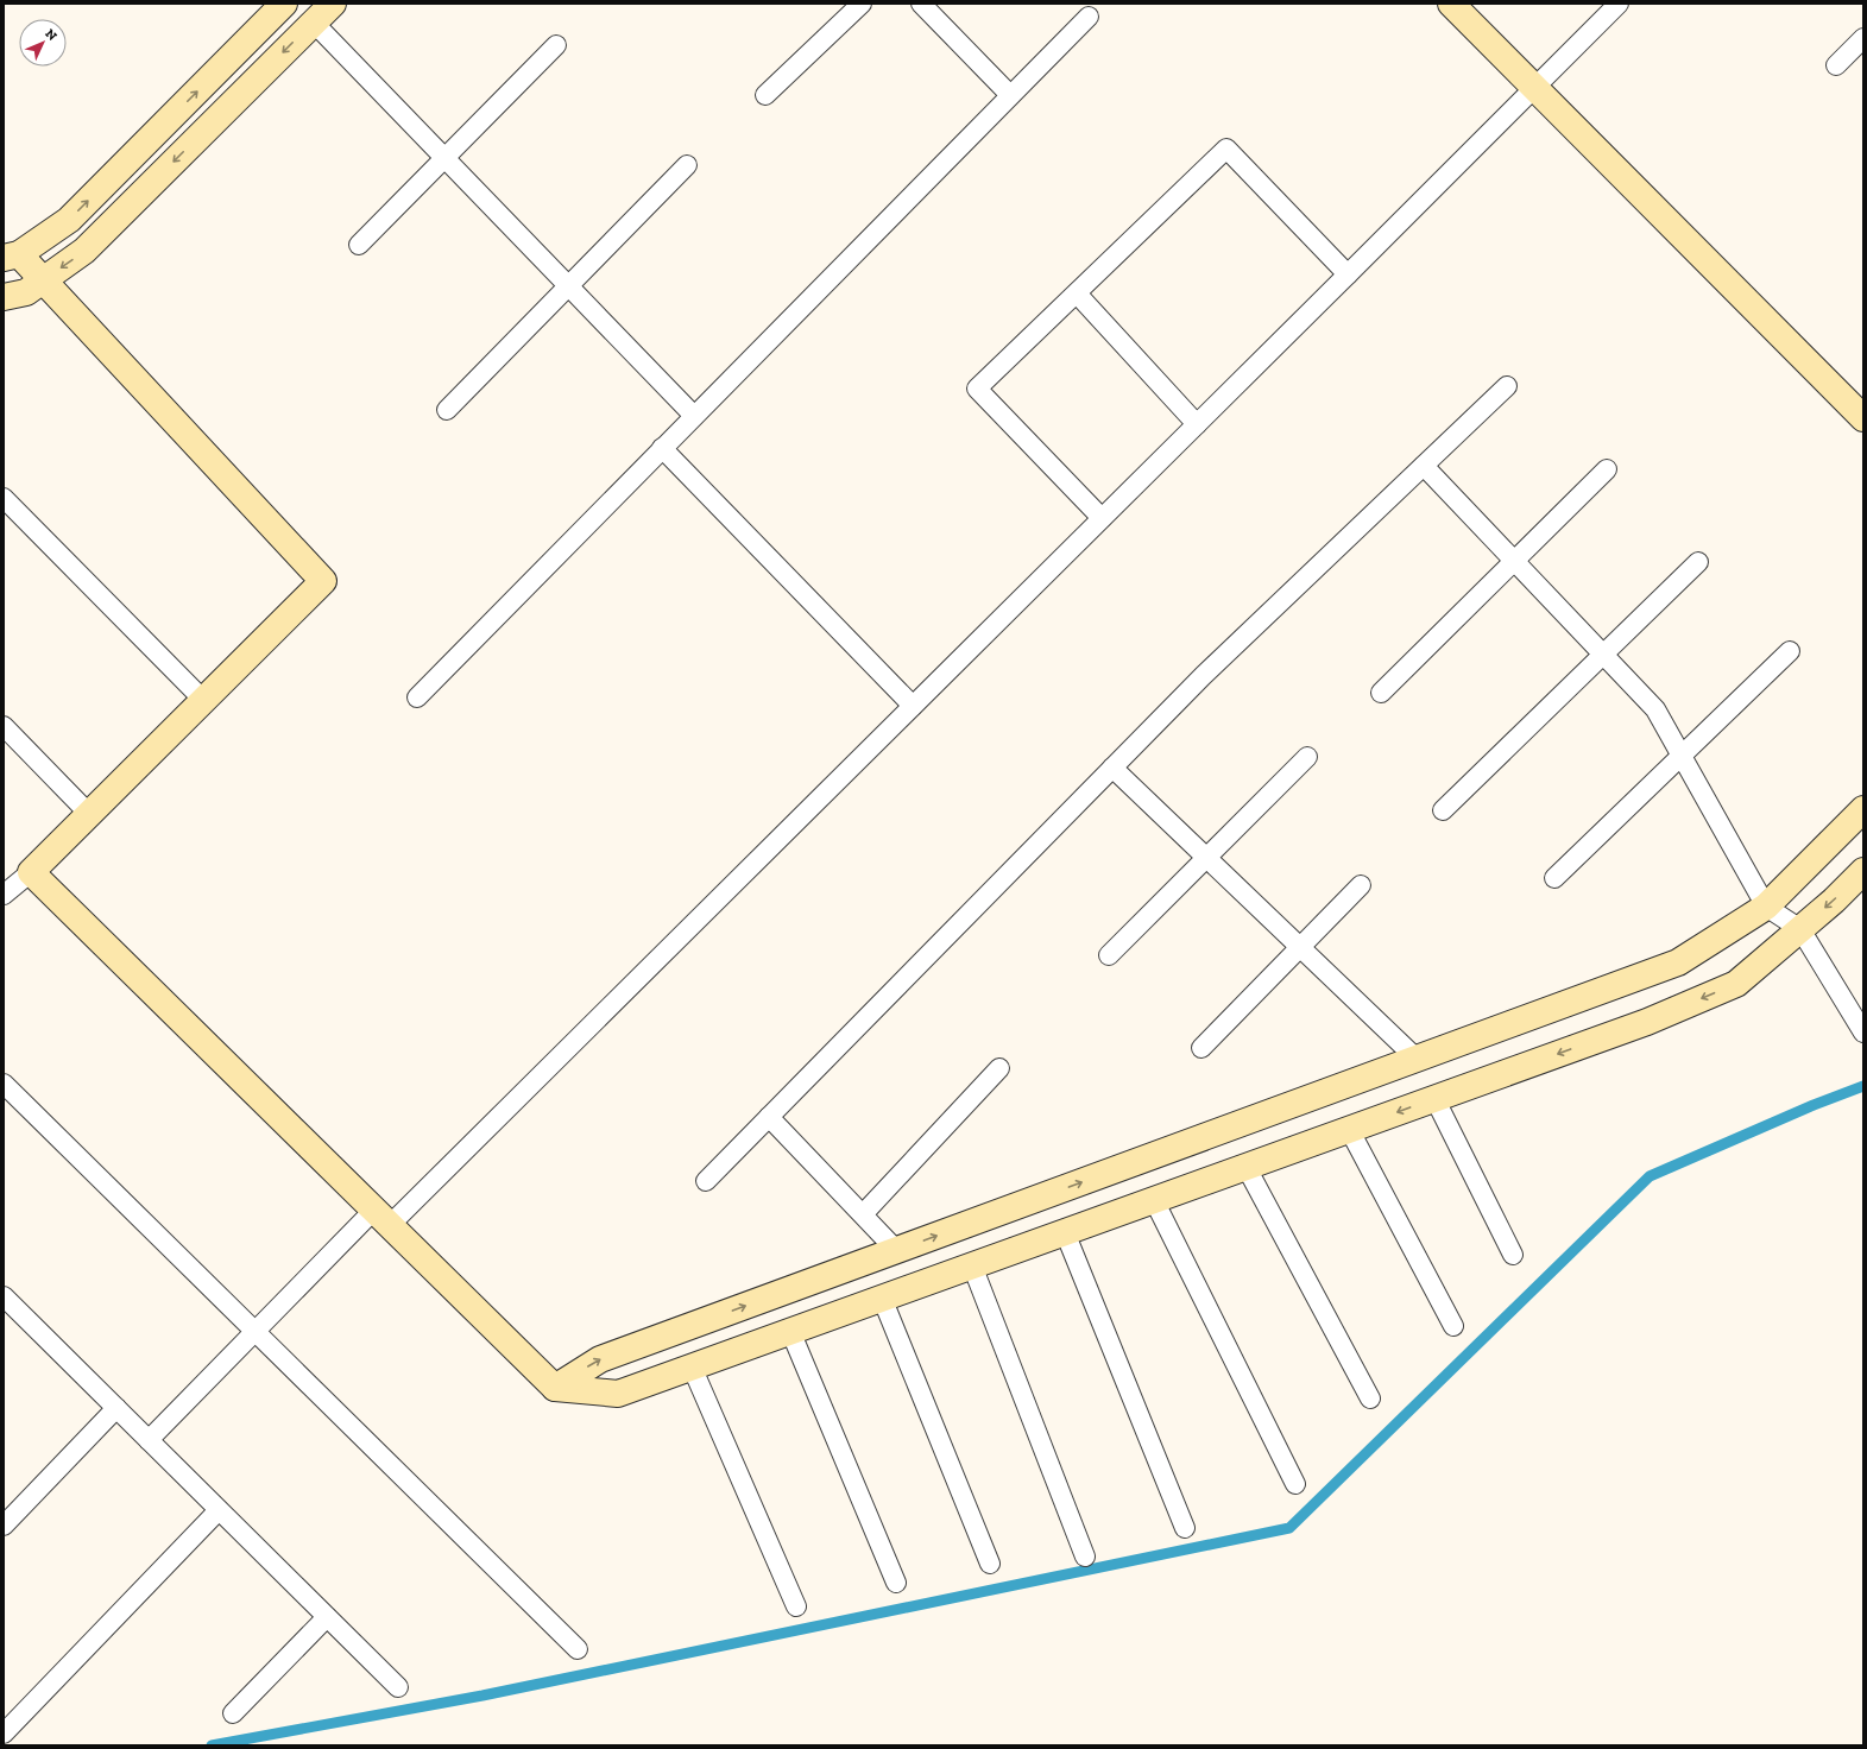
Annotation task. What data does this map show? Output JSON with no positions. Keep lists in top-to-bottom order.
{
  "north": "top right"
}
